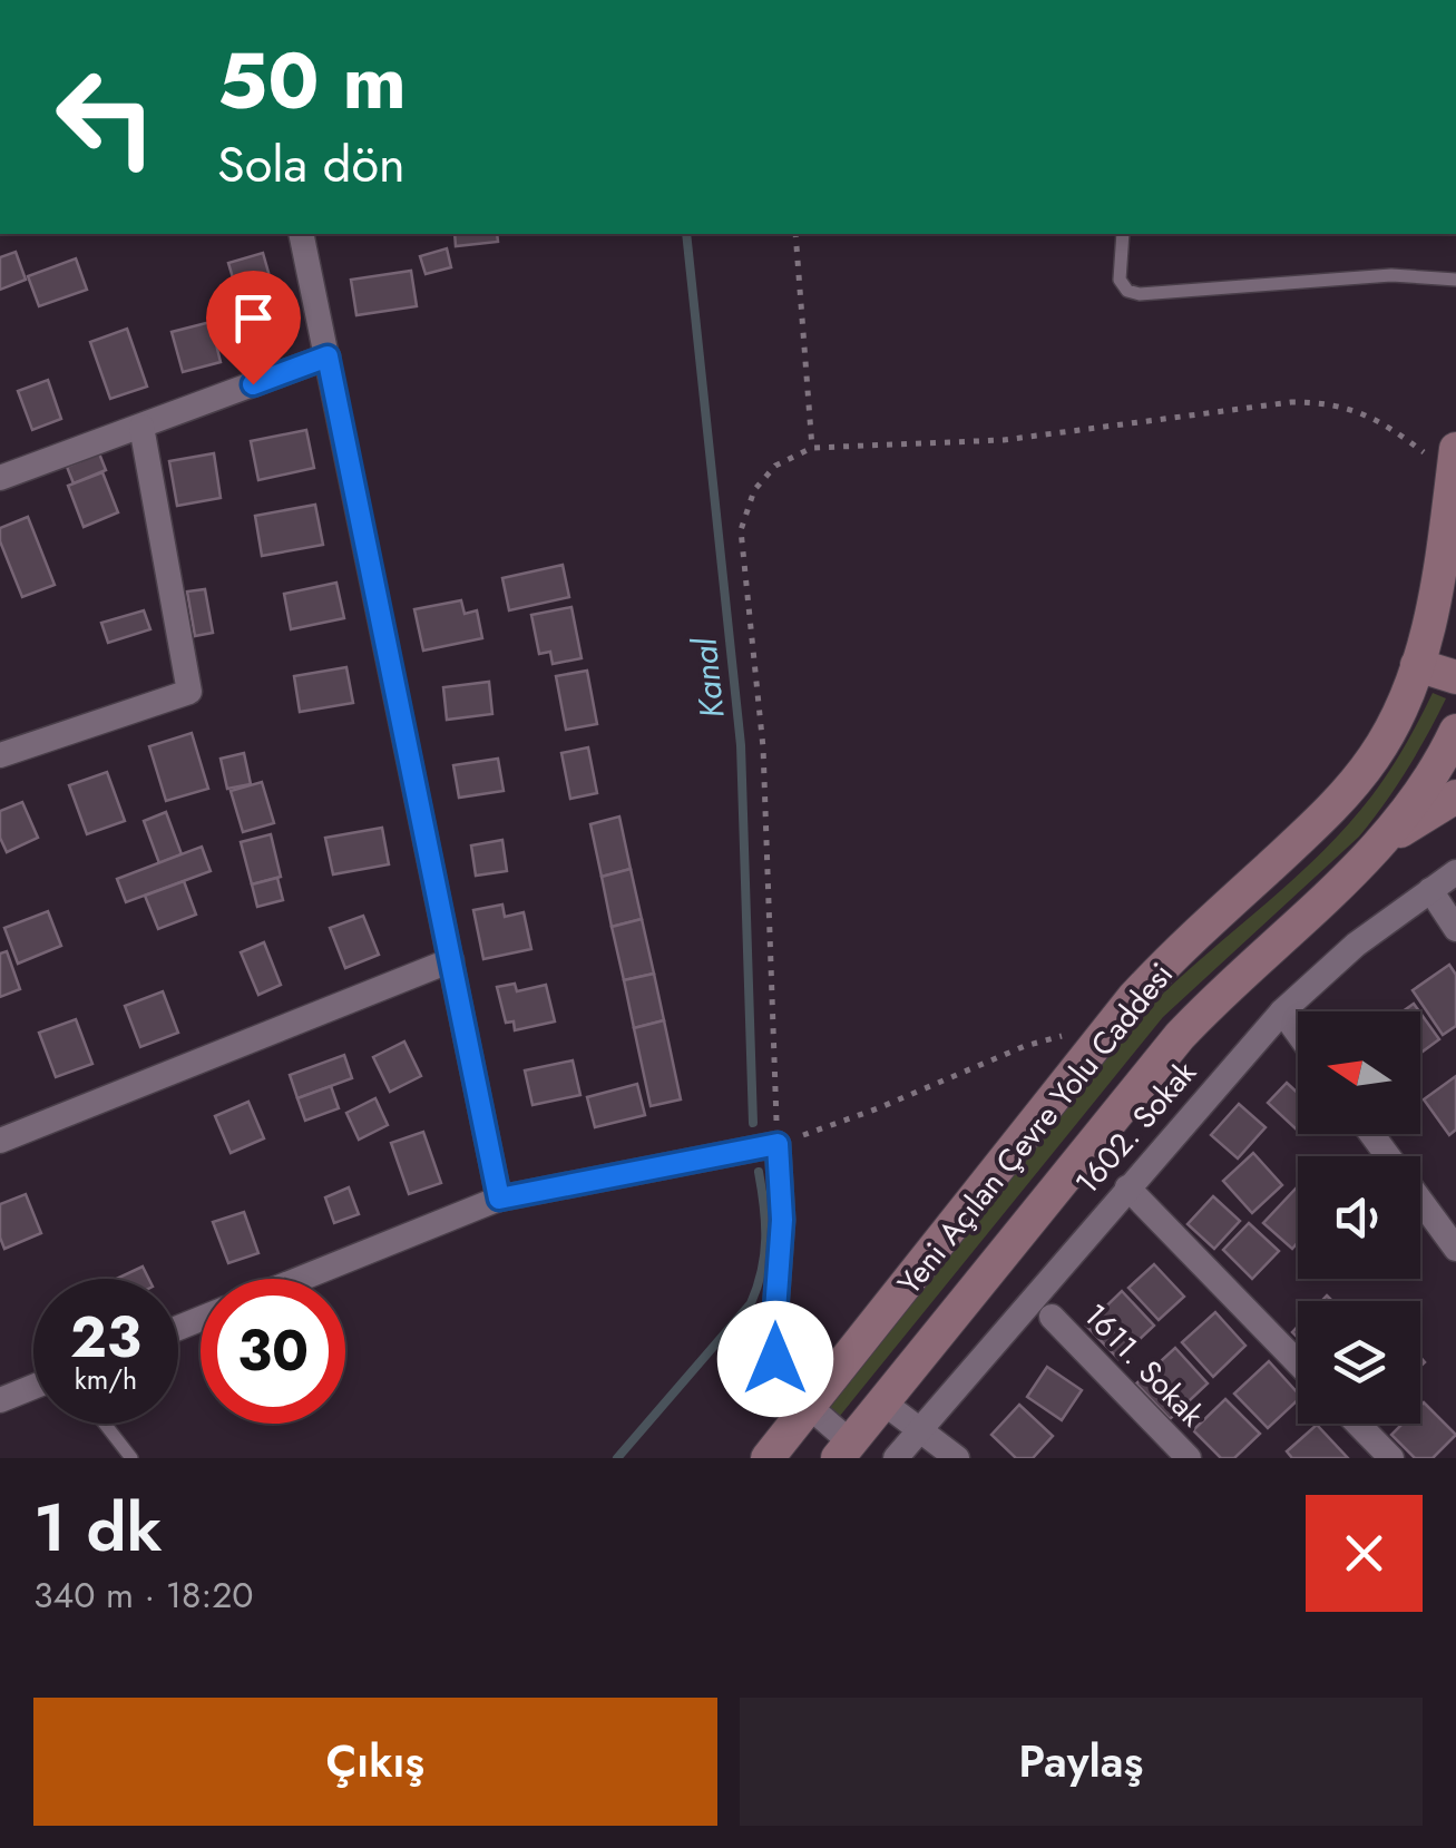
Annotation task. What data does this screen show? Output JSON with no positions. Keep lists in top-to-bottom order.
{
  "streets": {
    "main road": ["Yeni Açılan Çevre Yolu Caddesi"],
    "street": ["1602. Sokak", "1611. Sokak"]
  },
  "water": ["Kanal"],
  "north": "left",
  "page": {
    "turn": ["50 m", "Sola dön"],
    "speed": "23 km/h",
    "limit": "30",
    "heading": ["1 dk", "340 m · 18:20"],
    "buttons": ["Çıkış", "Paylaş"]
  }
}
